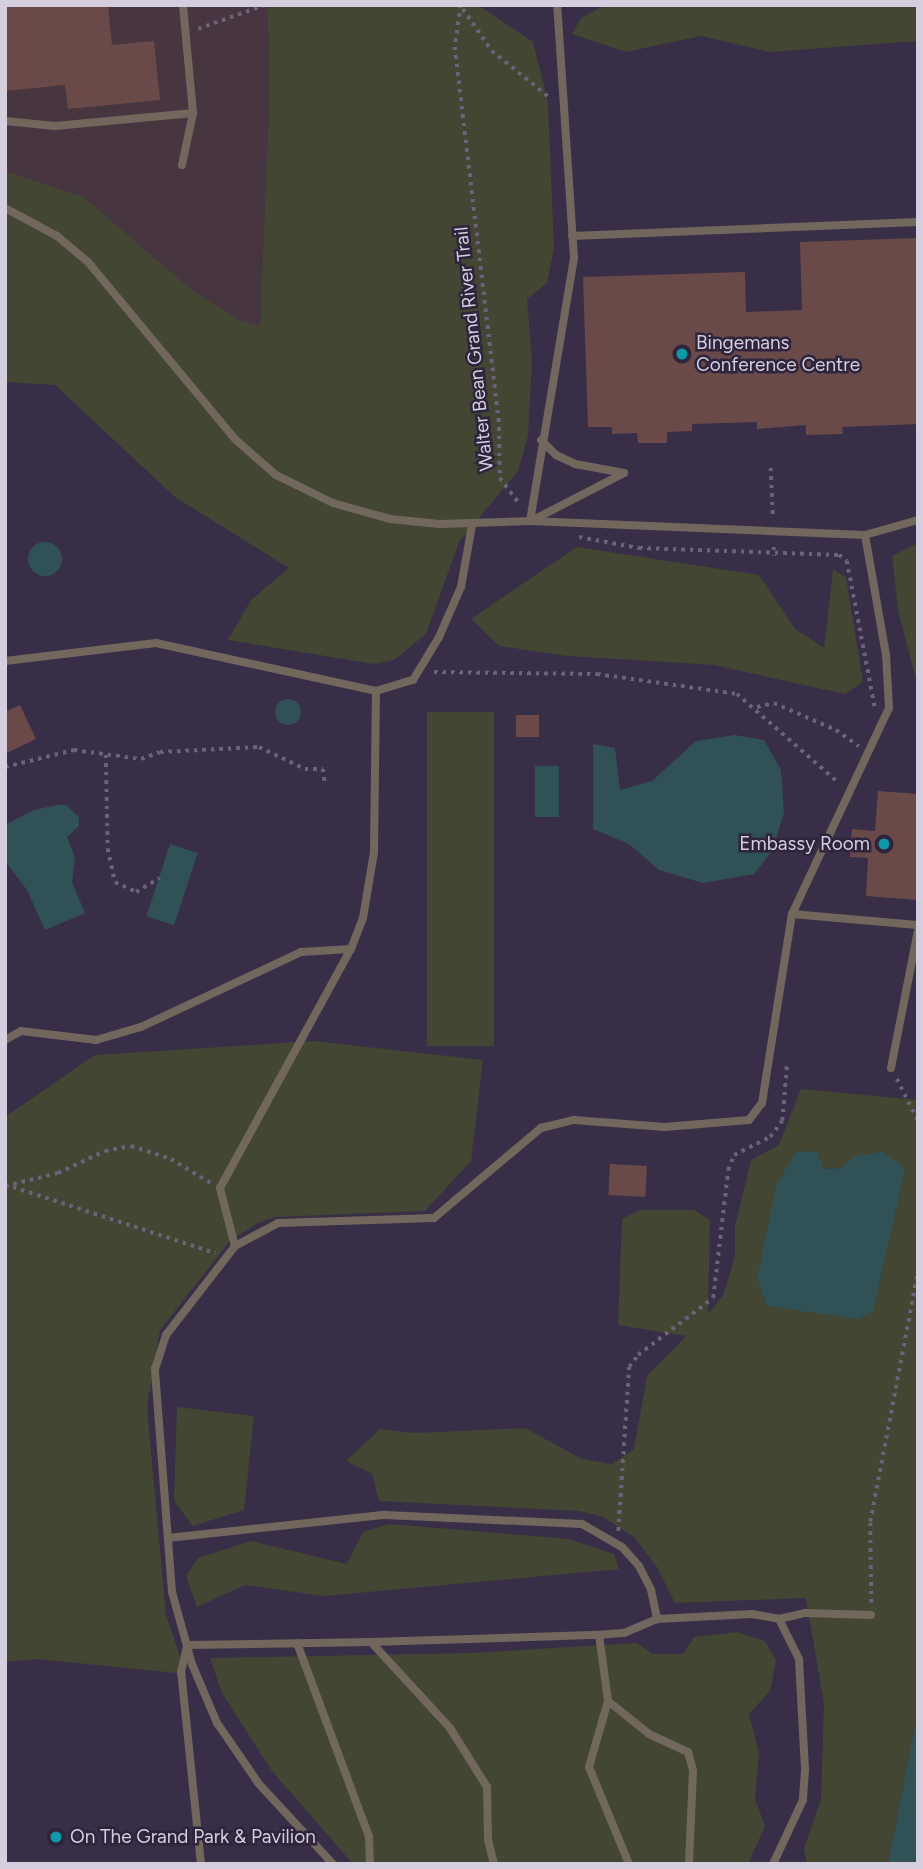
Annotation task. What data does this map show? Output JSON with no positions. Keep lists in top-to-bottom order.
{
  "streets": {
    "path": ["Walter Bean Grand River Trail"]
  },
  "places": ["Bingemans Conference Centre", "Embassy Room", "On The Grand Park & Pavilion"]
}
